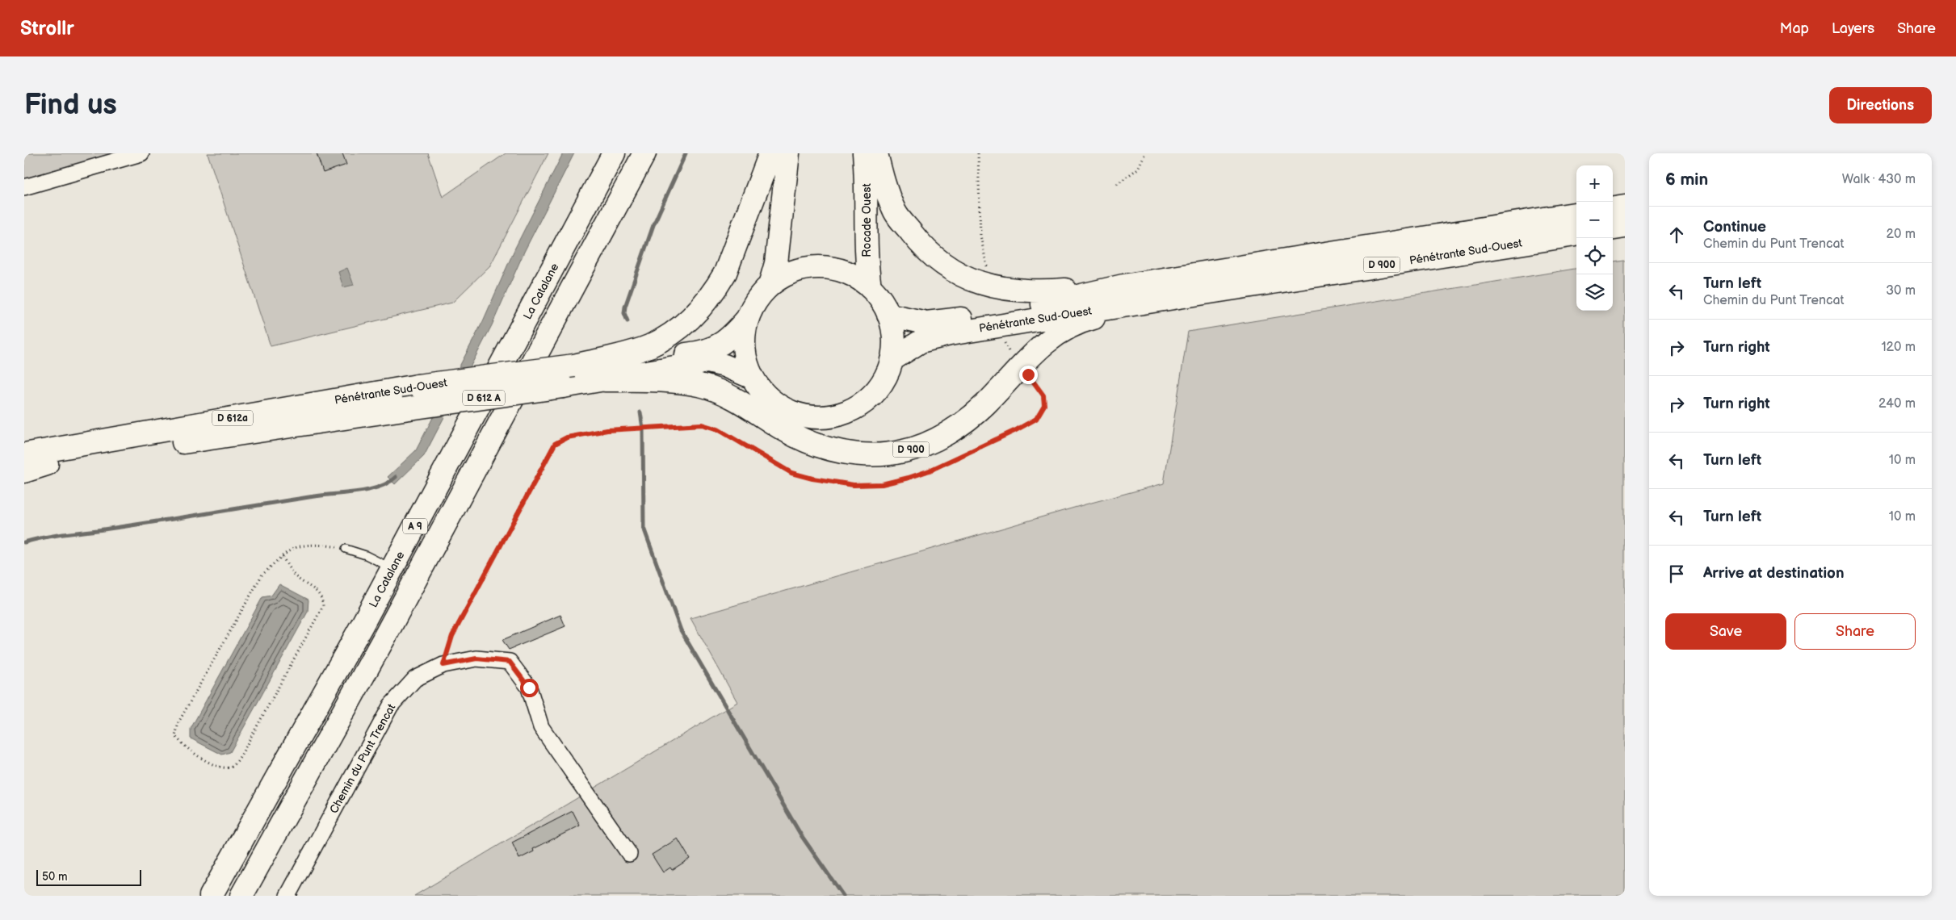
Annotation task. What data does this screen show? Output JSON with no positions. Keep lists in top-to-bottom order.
{
  "streets": {
    "highway": [
      "Rocade Ouest",
      "Pénétrante Sud-Ouest",
      "D 900",
      "La Catalane",
      "D 612 A",
      "D 612a",
      "A 9"
    ],
    "street": ["Chemin du Punt Trencat"]
  },
  "crossings": [
    ["Rocade Ouest", "Pénétrante Sud-Ouest"]
  ],
  "scale_bar": "50 m",
  "page": {
    "header": "Strollr",
    "nav": ["Map", "Layers", "Share"],
    "buttons": [
      "Directions",
      ["Save", "Share"]
    ],
    "title": "Find us",
    "heading": ["6 min", "Walk · 430 m"],
    "map_buttons": ["+", "−"],
    "list": [
      ["Continue", "Chemin du Punt Trencat", "20 m"],
      ["Turn left", "Chemin du Punt Trencat", "30 m"],
      ["Turn right", "120 m"],
      ["Turn right", "240 m"],
      ["Turn left", "10 m"],
      ["Turn left", "10 m"],
      "Arrive at destination"
    ],
    "scale": "50 m"
  }
}
